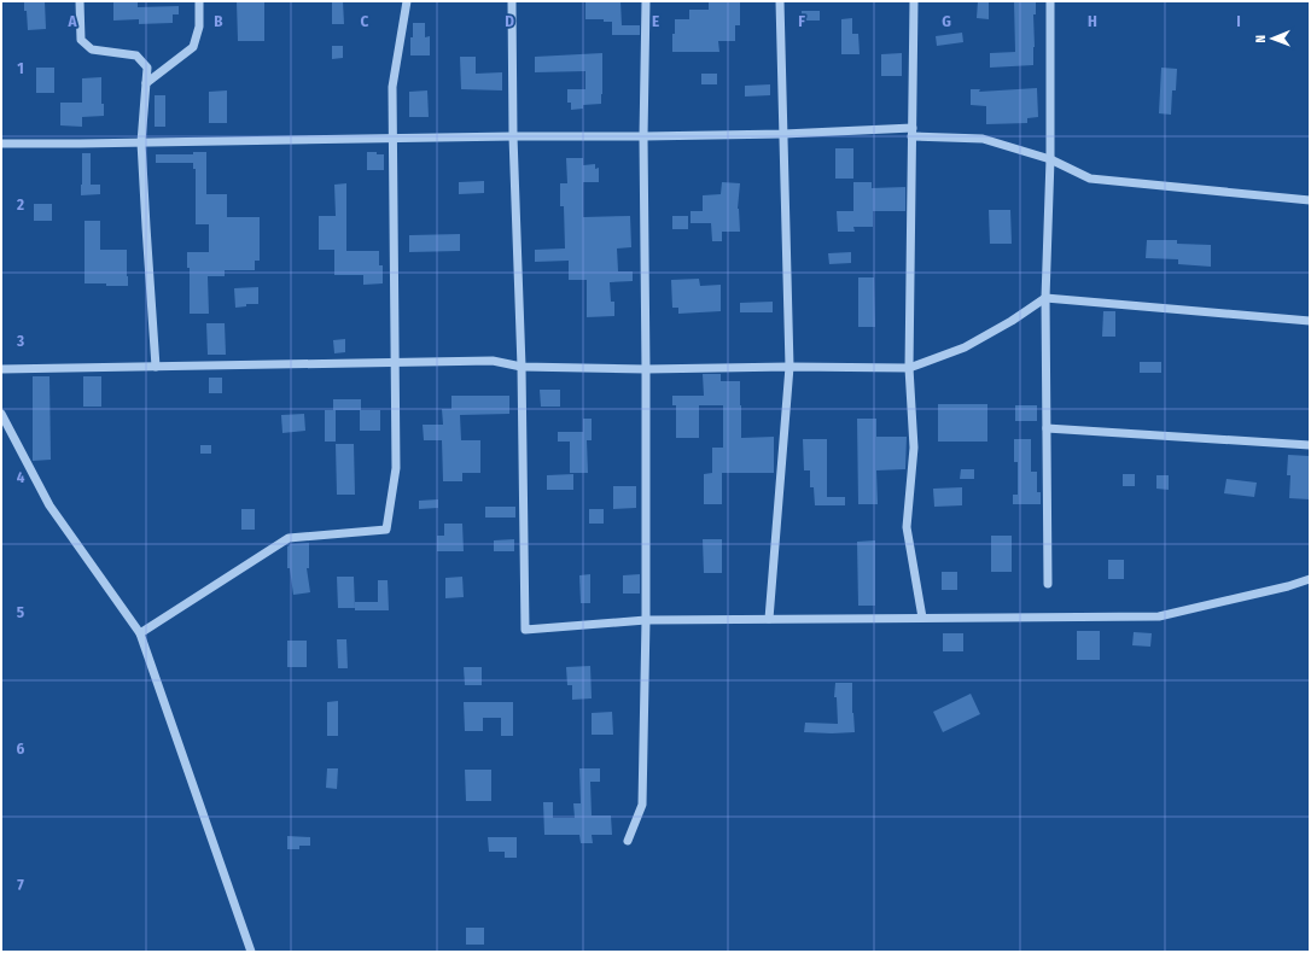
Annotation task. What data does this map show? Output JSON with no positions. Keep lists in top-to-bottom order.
{
  "north": "left",
  "grid": {
    "columns": [
      "A",
      "B",
      "C",
      "D",
      "E",
      "F",
      "G",
      "H",
      "I"
    ],
    "rows": [
      "1",
      "2",
      "3",
      "4",
      "5",
      "6",
      "7"
    ]
  }
}
